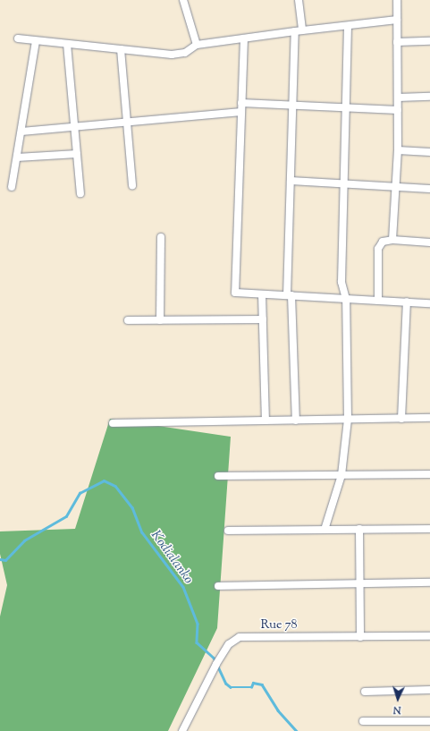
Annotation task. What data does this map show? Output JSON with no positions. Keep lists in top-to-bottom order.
{
  "streets": {
    "street": ["Rue 78"]
  },
  "water": ["Kodialanko"],
  "north": "bottom"
}
